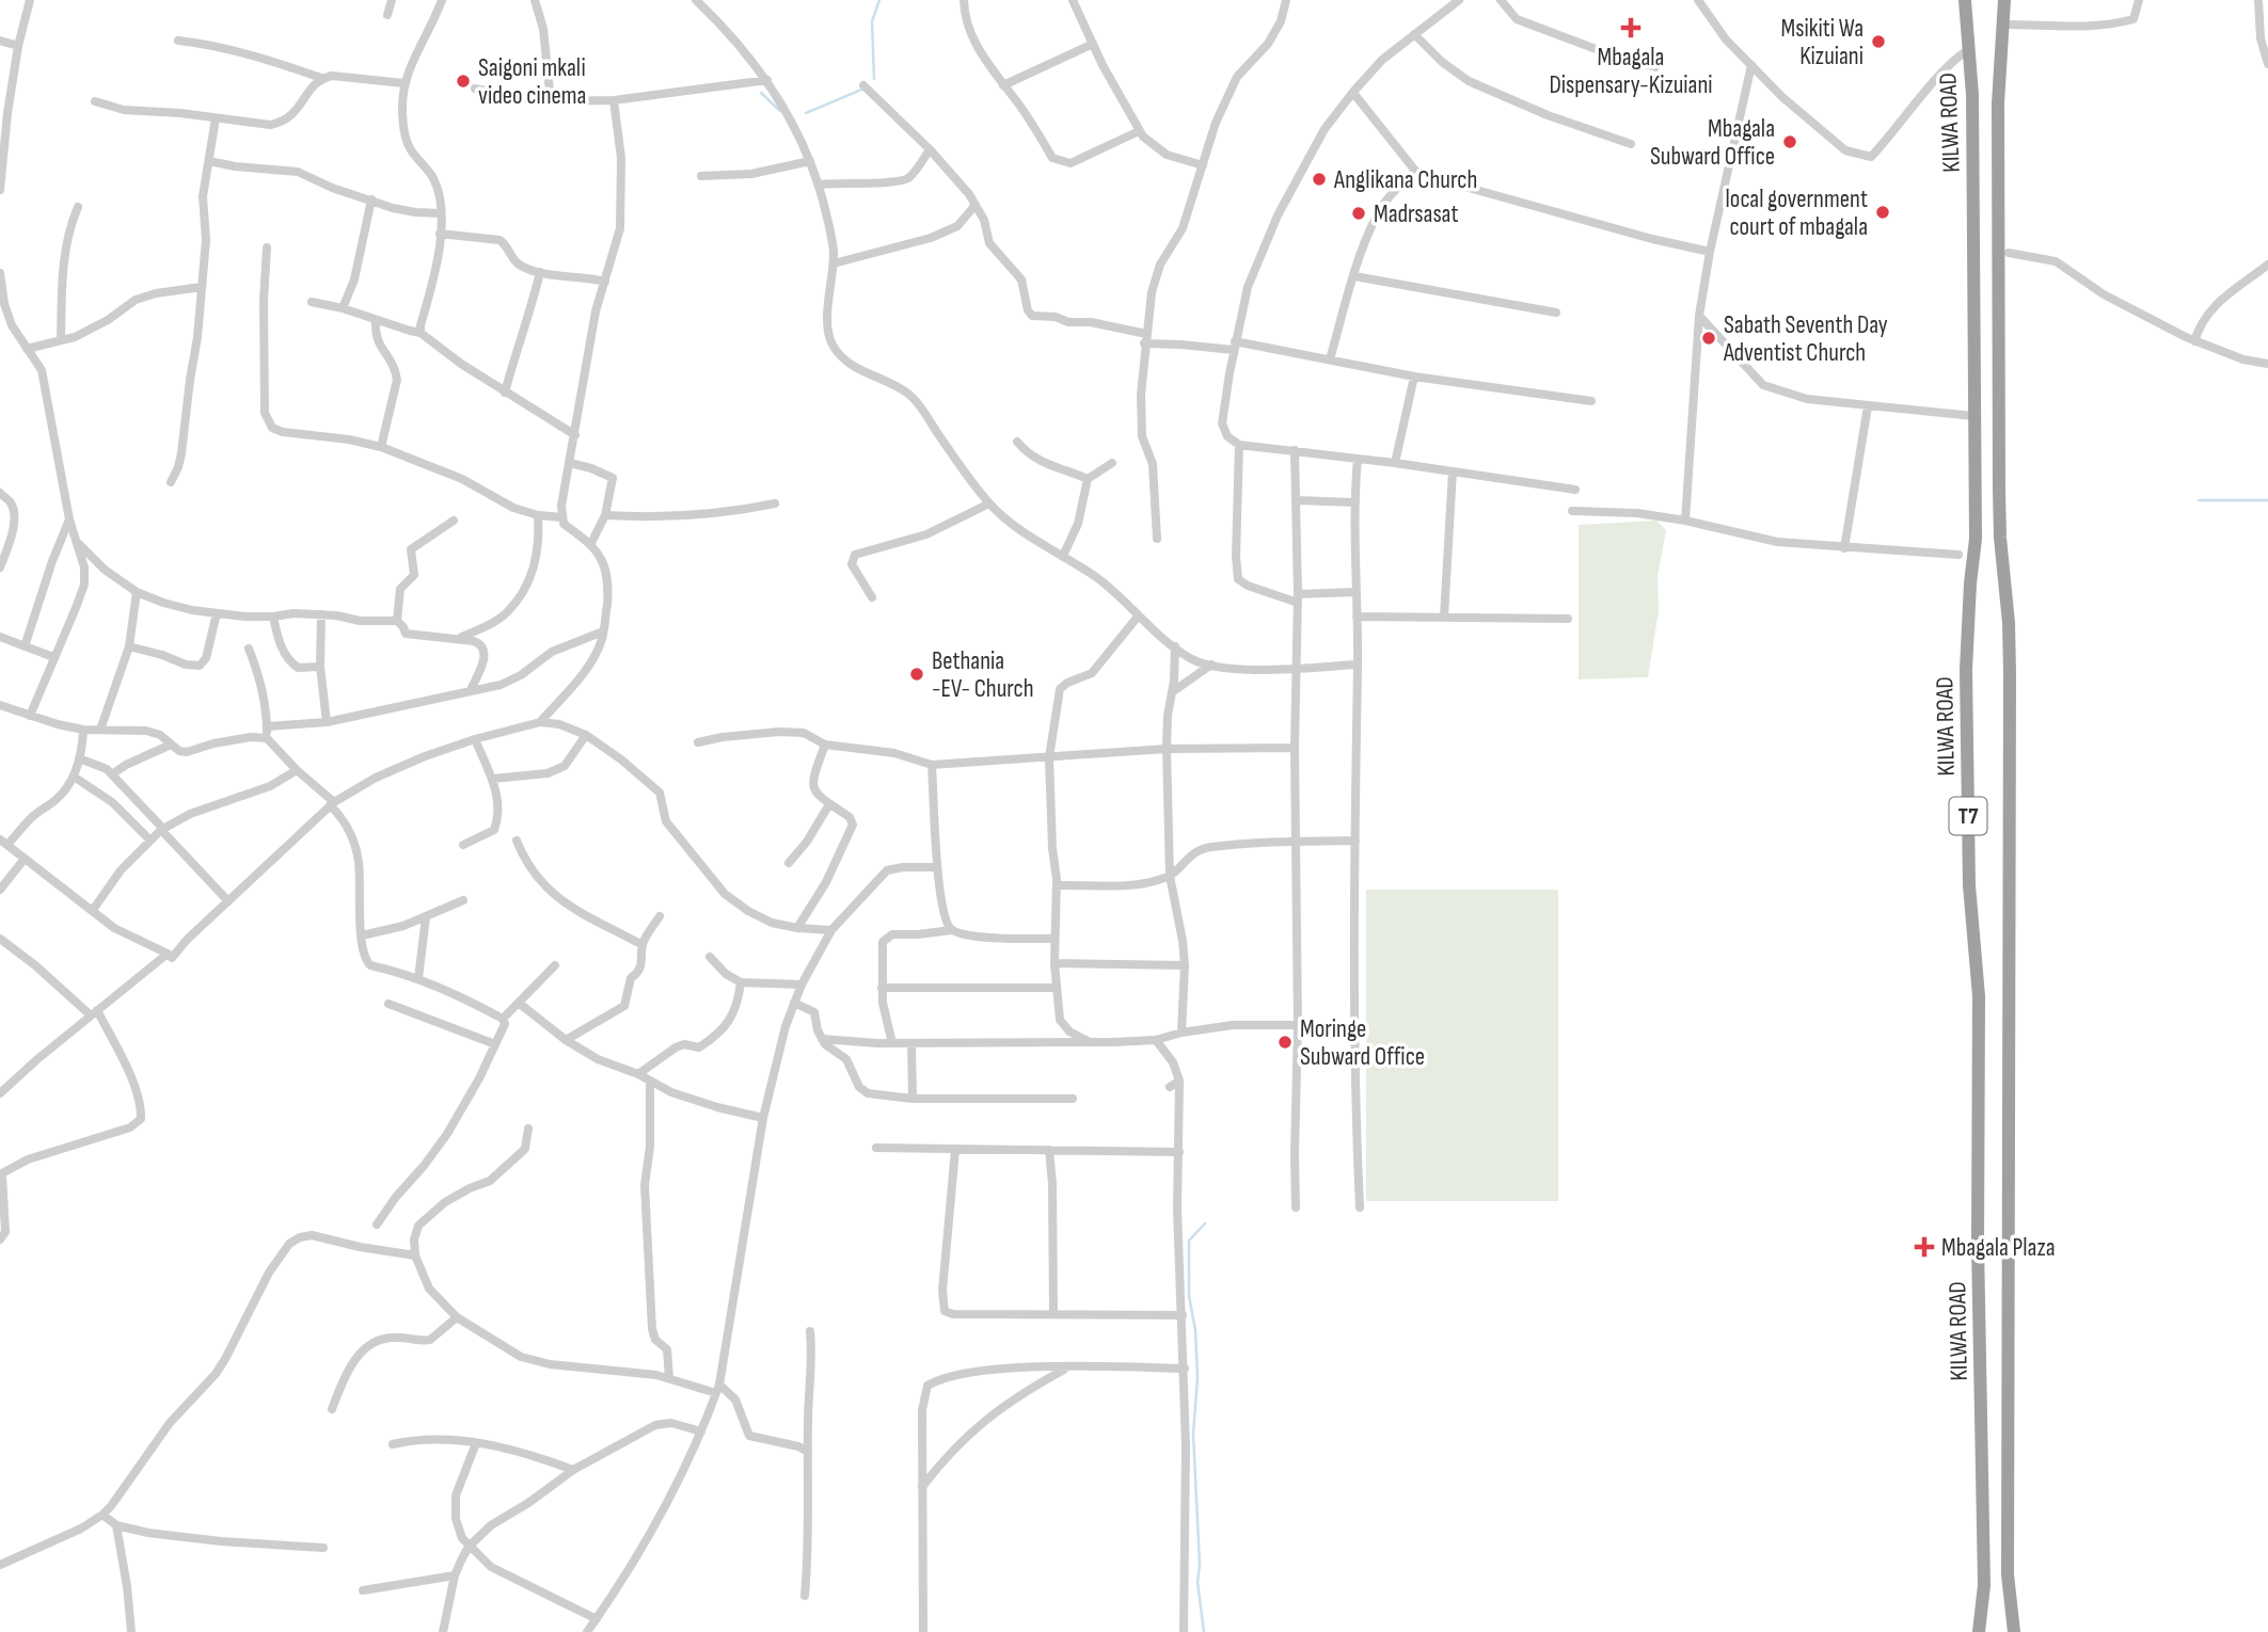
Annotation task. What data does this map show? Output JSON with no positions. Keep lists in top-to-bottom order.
{
  "streets": {
    "highway": ["KILWA ROAD", "T7"]
  },
  "places": {
    "health": ["Mbagala Dispensary-Kizuiani", "Mbagala Plaza"],
    "other": [
      "Msikiti Wa Kizuiani",
      "Saigoni mkali video cinema",
      "Mbagala Subward Office",
      "Anglikana Church",
      "local government court of mbagala",
      "Madrsasat",
      "Sabath Seventh Day Adventist Church",
      "Bethania -EV- Church",
      "Moringe Subward Office"
    ]
  }
}
